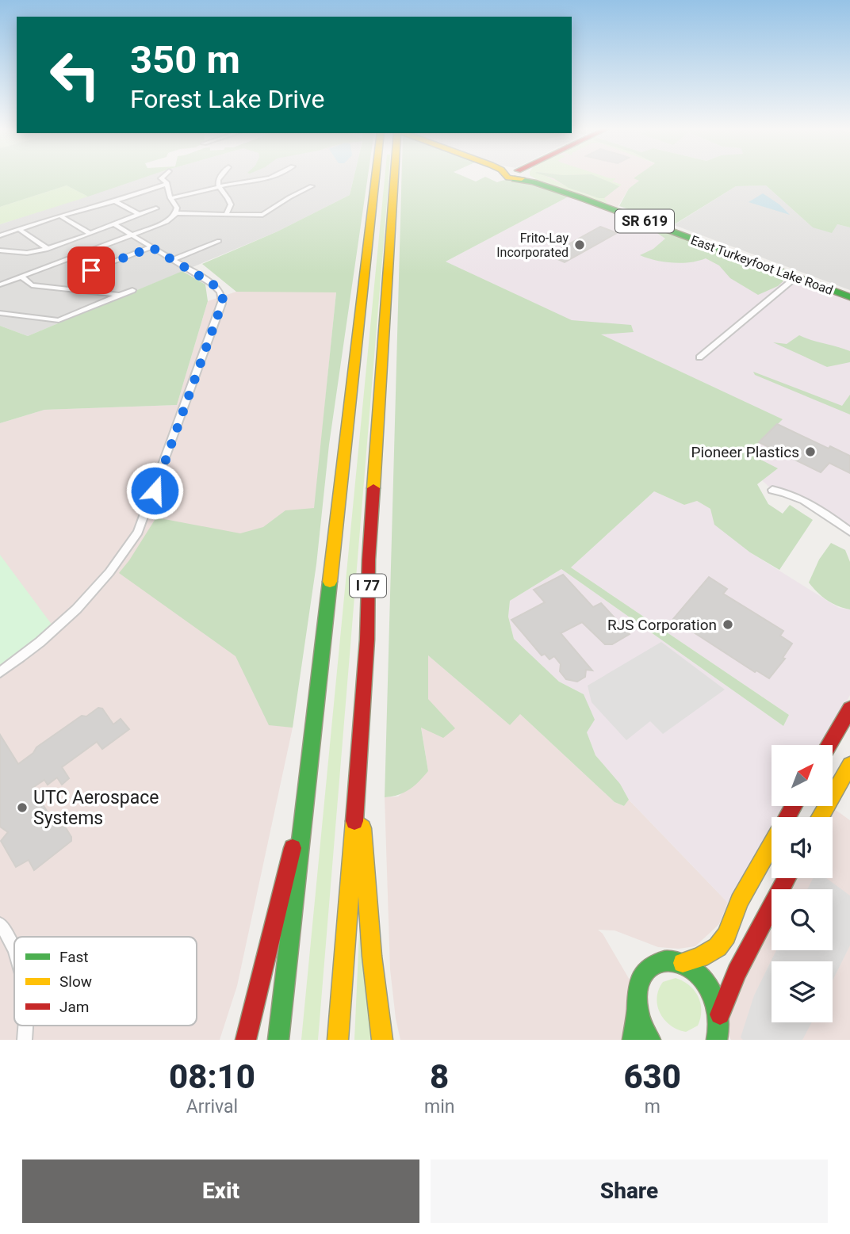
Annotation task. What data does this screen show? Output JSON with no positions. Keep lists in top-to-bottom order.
{
  "streets": {
    "main road": ["SR 619", "East Turkeyfoot Lake Road", "I 77"]
  },
  "places": [
    "Frito-Lay Incorporated",
    "Pioneer Plastics",
    "RJS Corporation",
    "UTC Aerospace Systems"
  ],
  "legend": ["Fast", "Slow", "Jam"],
  "north": "top right",
  "page": {
    "turn": ["350 m", "Forest Lake Drive"],
    "eta": [
      "08:10",
      "Arrival",
      "8",
      "min",
      "630",
      "m"
    ],
    "buttons": ["Exit", "Share"]
  }
}
